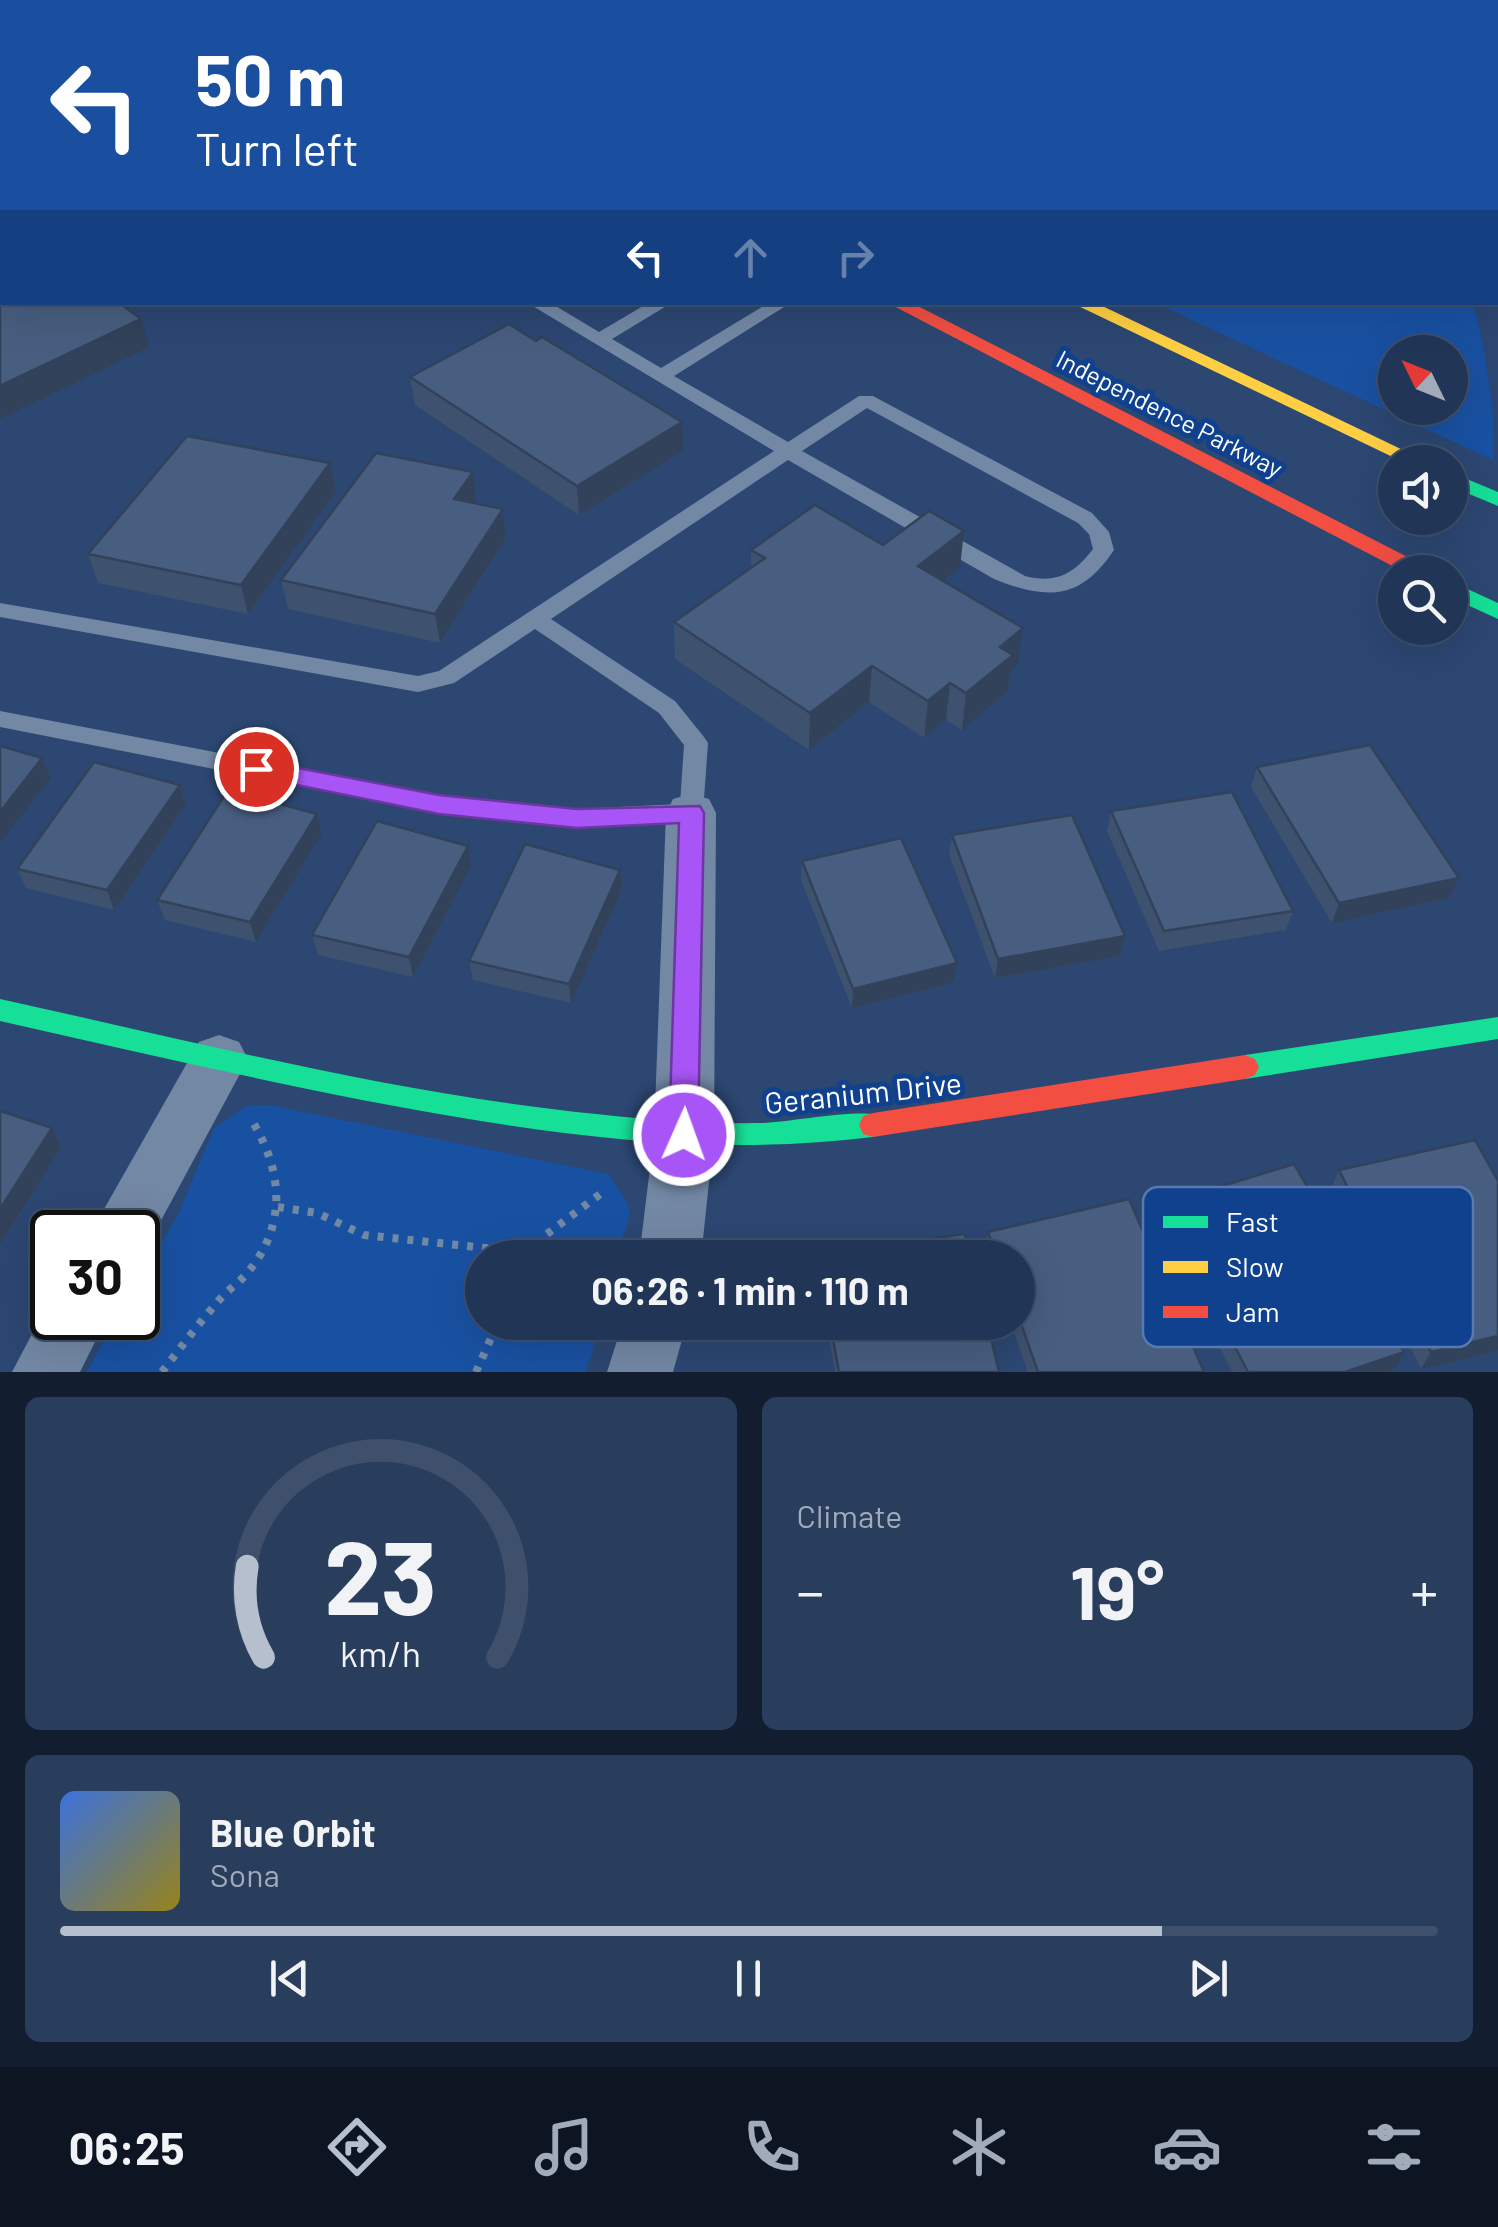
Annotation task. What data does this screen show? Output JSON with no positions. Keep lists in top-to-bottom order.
{
  "streets": {
    "main road": ["Independence Parkway", "Geranium Drive"]
  },
  "legend": ["Fast", "Slow", "Jam"],
  "north": "top left",
  "page": {
    "turn": ["50 m", "Turn left"],
    "limit": "30",
    "trip": "06:26 · 1 min · 110 m",
    "tile": "Climate",
    "heat": ["−", "19°", "+"],
    "song": ["Blue Orbit", "Sona"],
    "tabs": "06:25",
    "gauge": ["23", "km/h"]
  }
}
